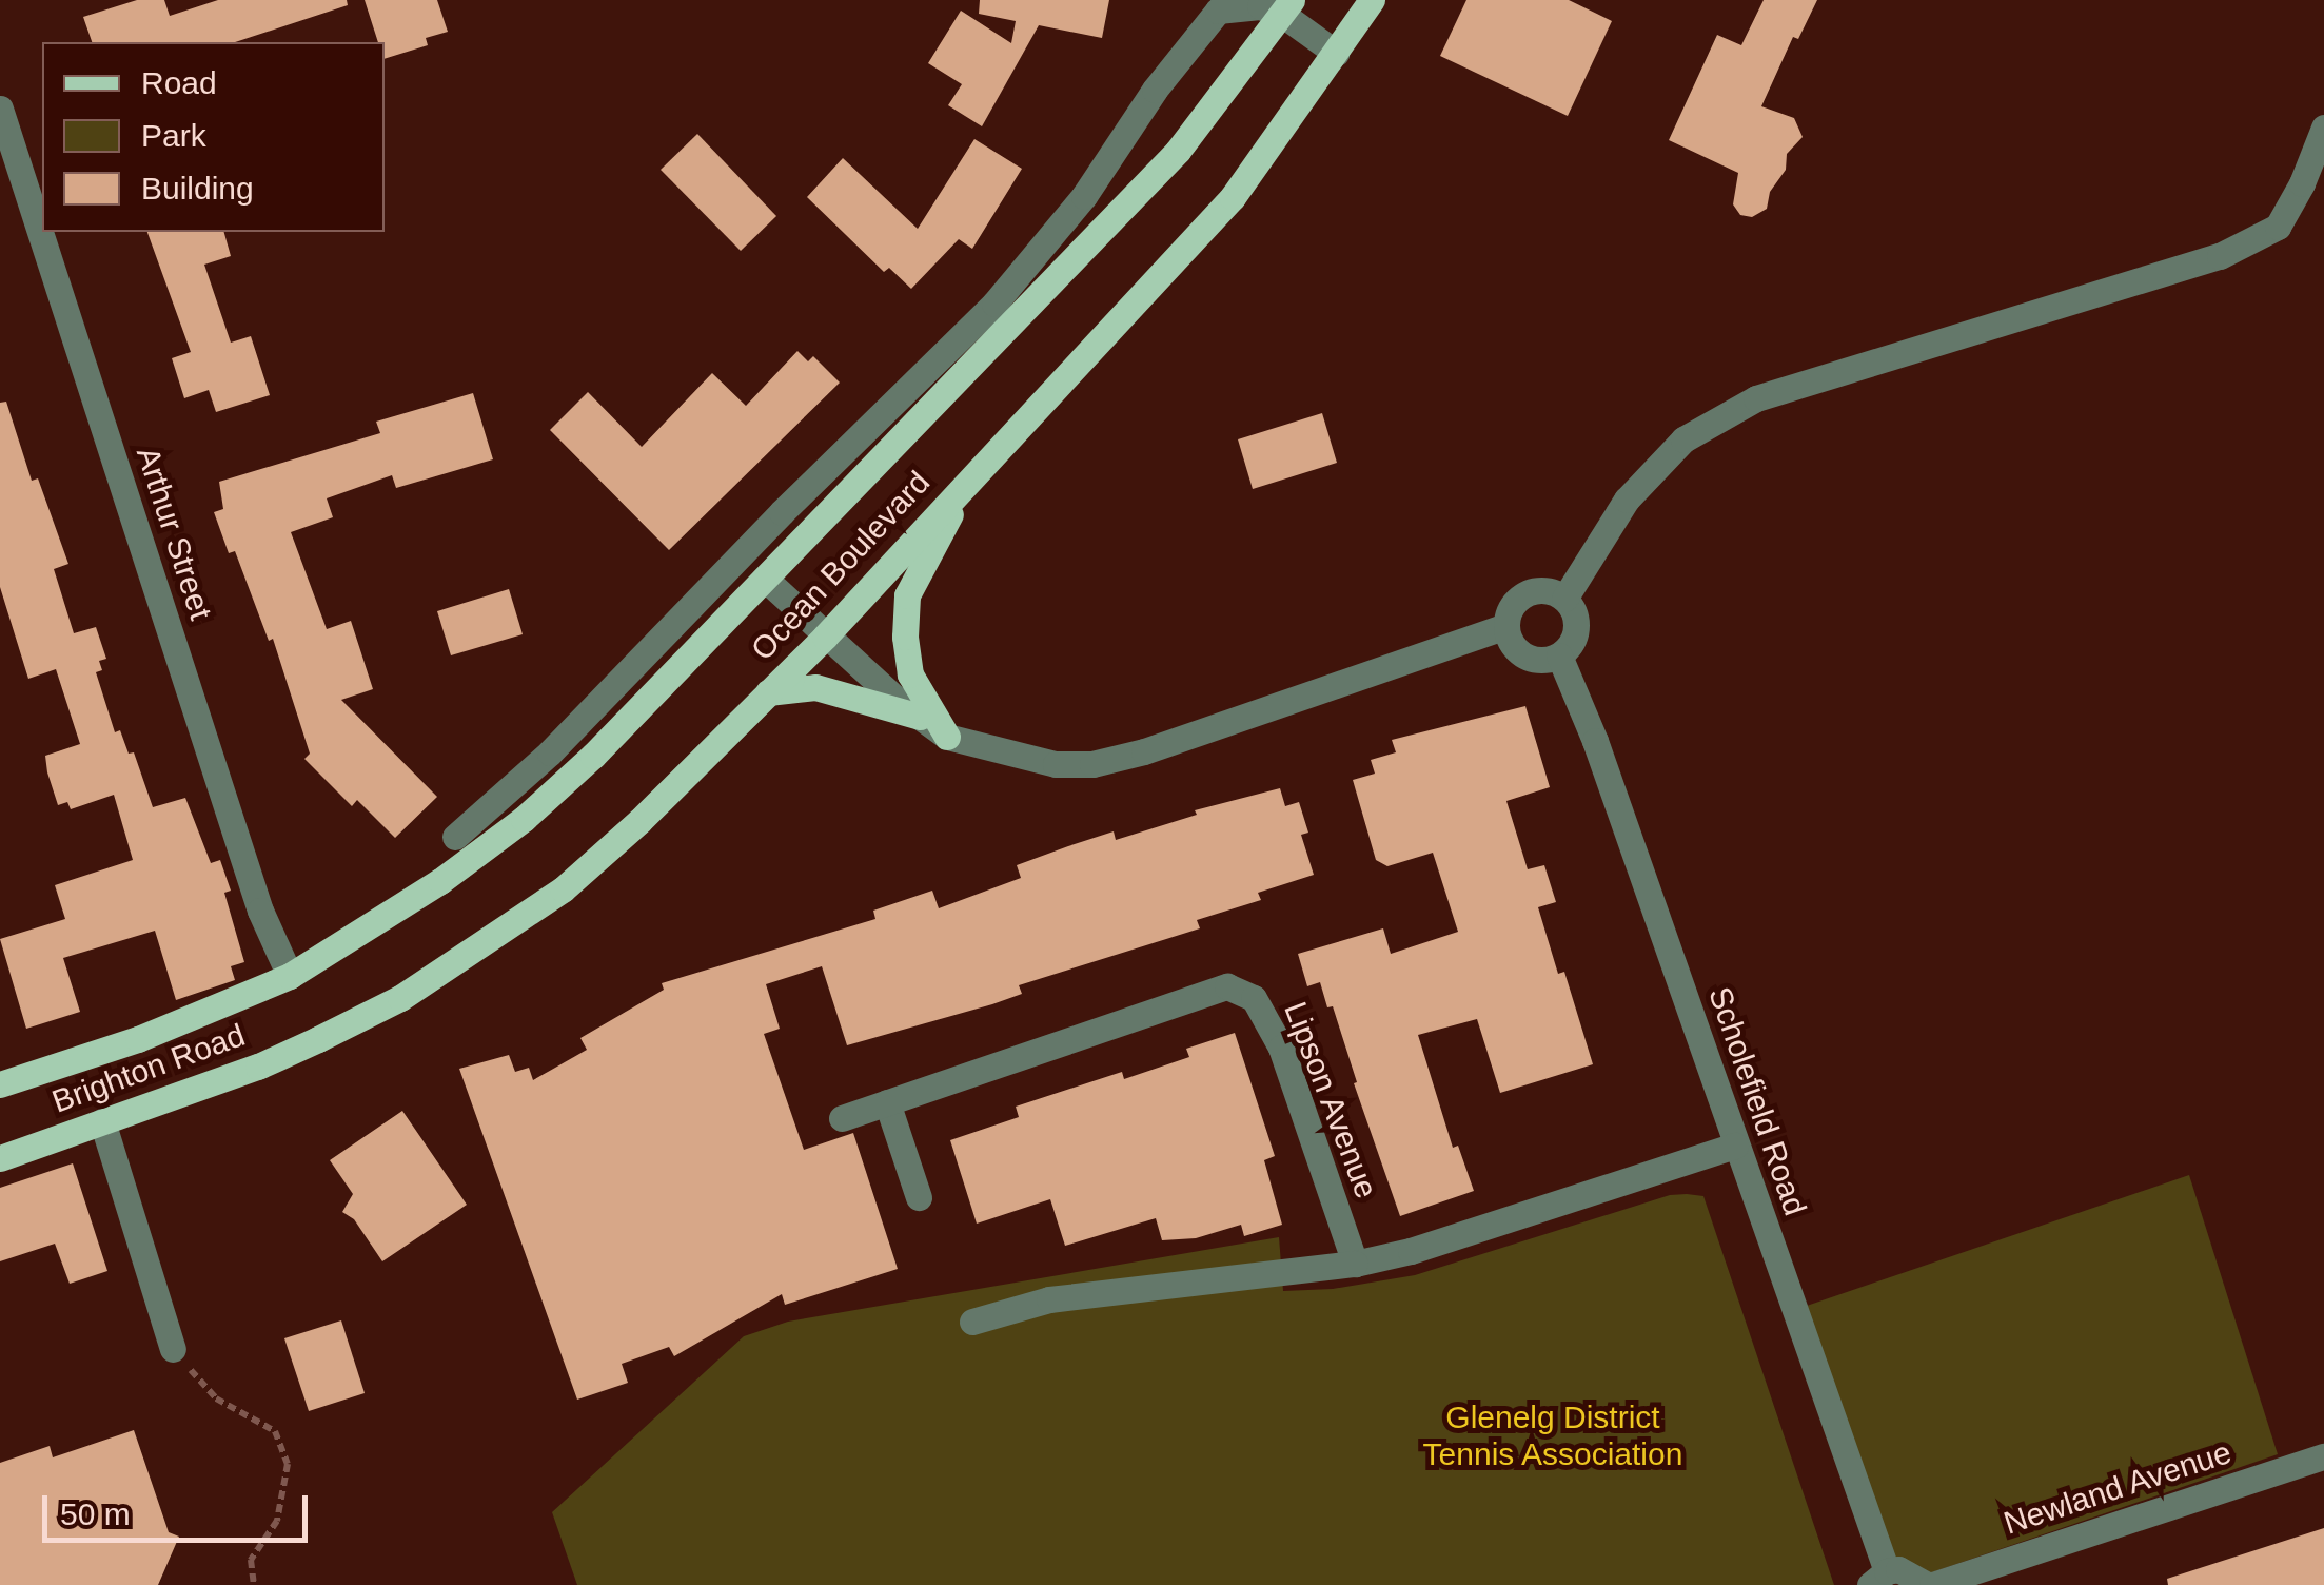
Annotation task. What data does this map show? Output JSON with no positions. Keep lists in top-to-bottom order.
{
  "streets": {
    "main road": ["Ocean Boulevard", "Brighton Road"],
    "street": [
      "Arthur Street",
      "Lipson Avenue",
      "Scholefield Road",
      "Newland Avenue"
    ]
  },
  "crossings": [
    ["Arthur Street", "Ocean Boulevard"],
    ["Arthur Street", "Brighton Road"],
    ["Ocean Boulevard", "Brighton Road"]
  ],
  "parks": ["Glenelg District Tennis Association"],
  "legend": ["Road", "Park", "Building"],
  "scale_bar": "50 m"
}
